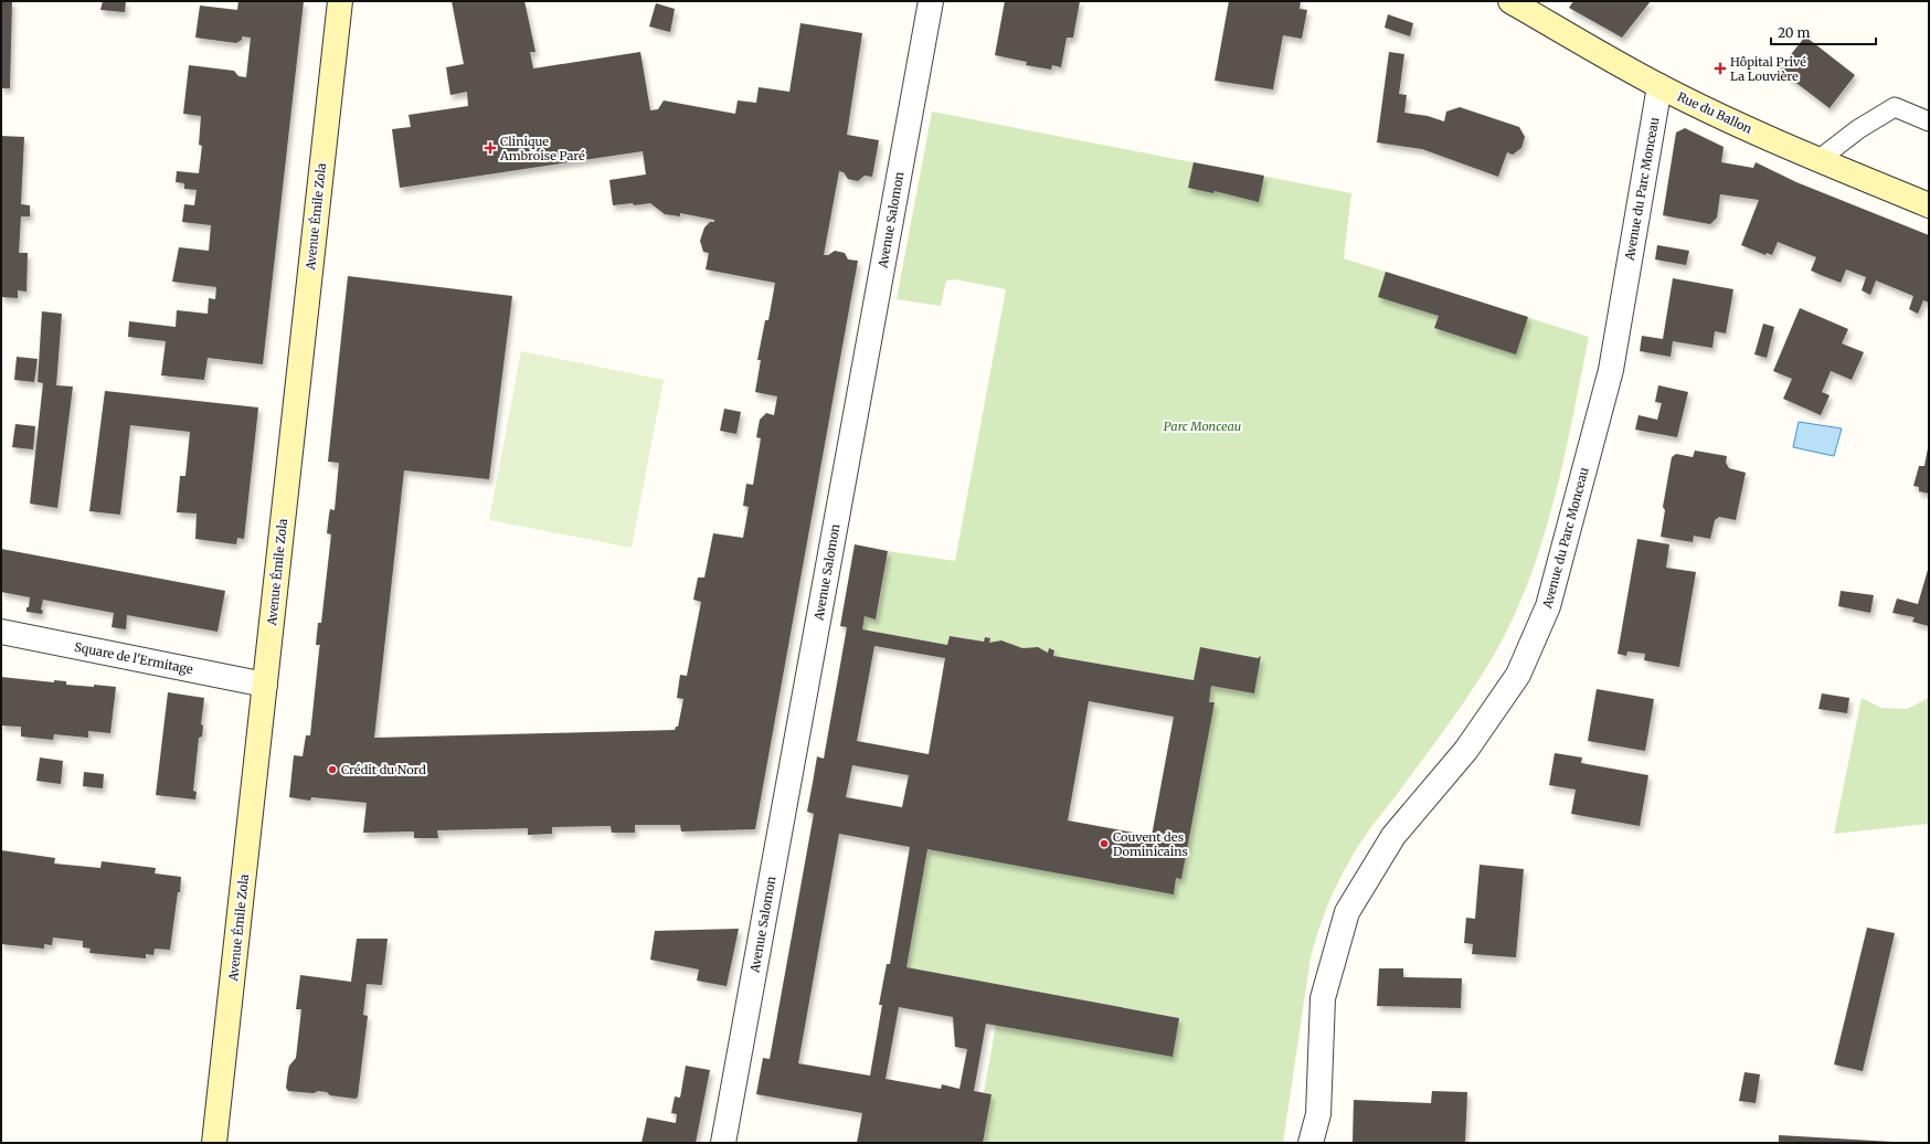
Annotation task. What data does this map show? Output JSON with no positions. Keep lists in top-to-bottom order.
{
  "streets": {
    "street": [
      "Rue du Ballon",
      "Avenue du Parc Monceau",
      "Avenue Émile Zola",
      "Avenue Salomon",
      "Square de l'Ermitage"
    ]
  },
  "crossings": [
    ["Rue du Ballon", "Avenue du Parc Monceau"],
    ["Avenue Émile Zola", "Square de l'Ermitage"]
  ],
  "parks": ["Parc Monceau"],
  "places": {
    "health": ["Hôpital Privé La Louvière", "Clinique Ambroise Paré"],
    "other": ["Crédit du Nord", "Couvent des Dominicains"]
  },
  "scale_bar": "20 m"
}
